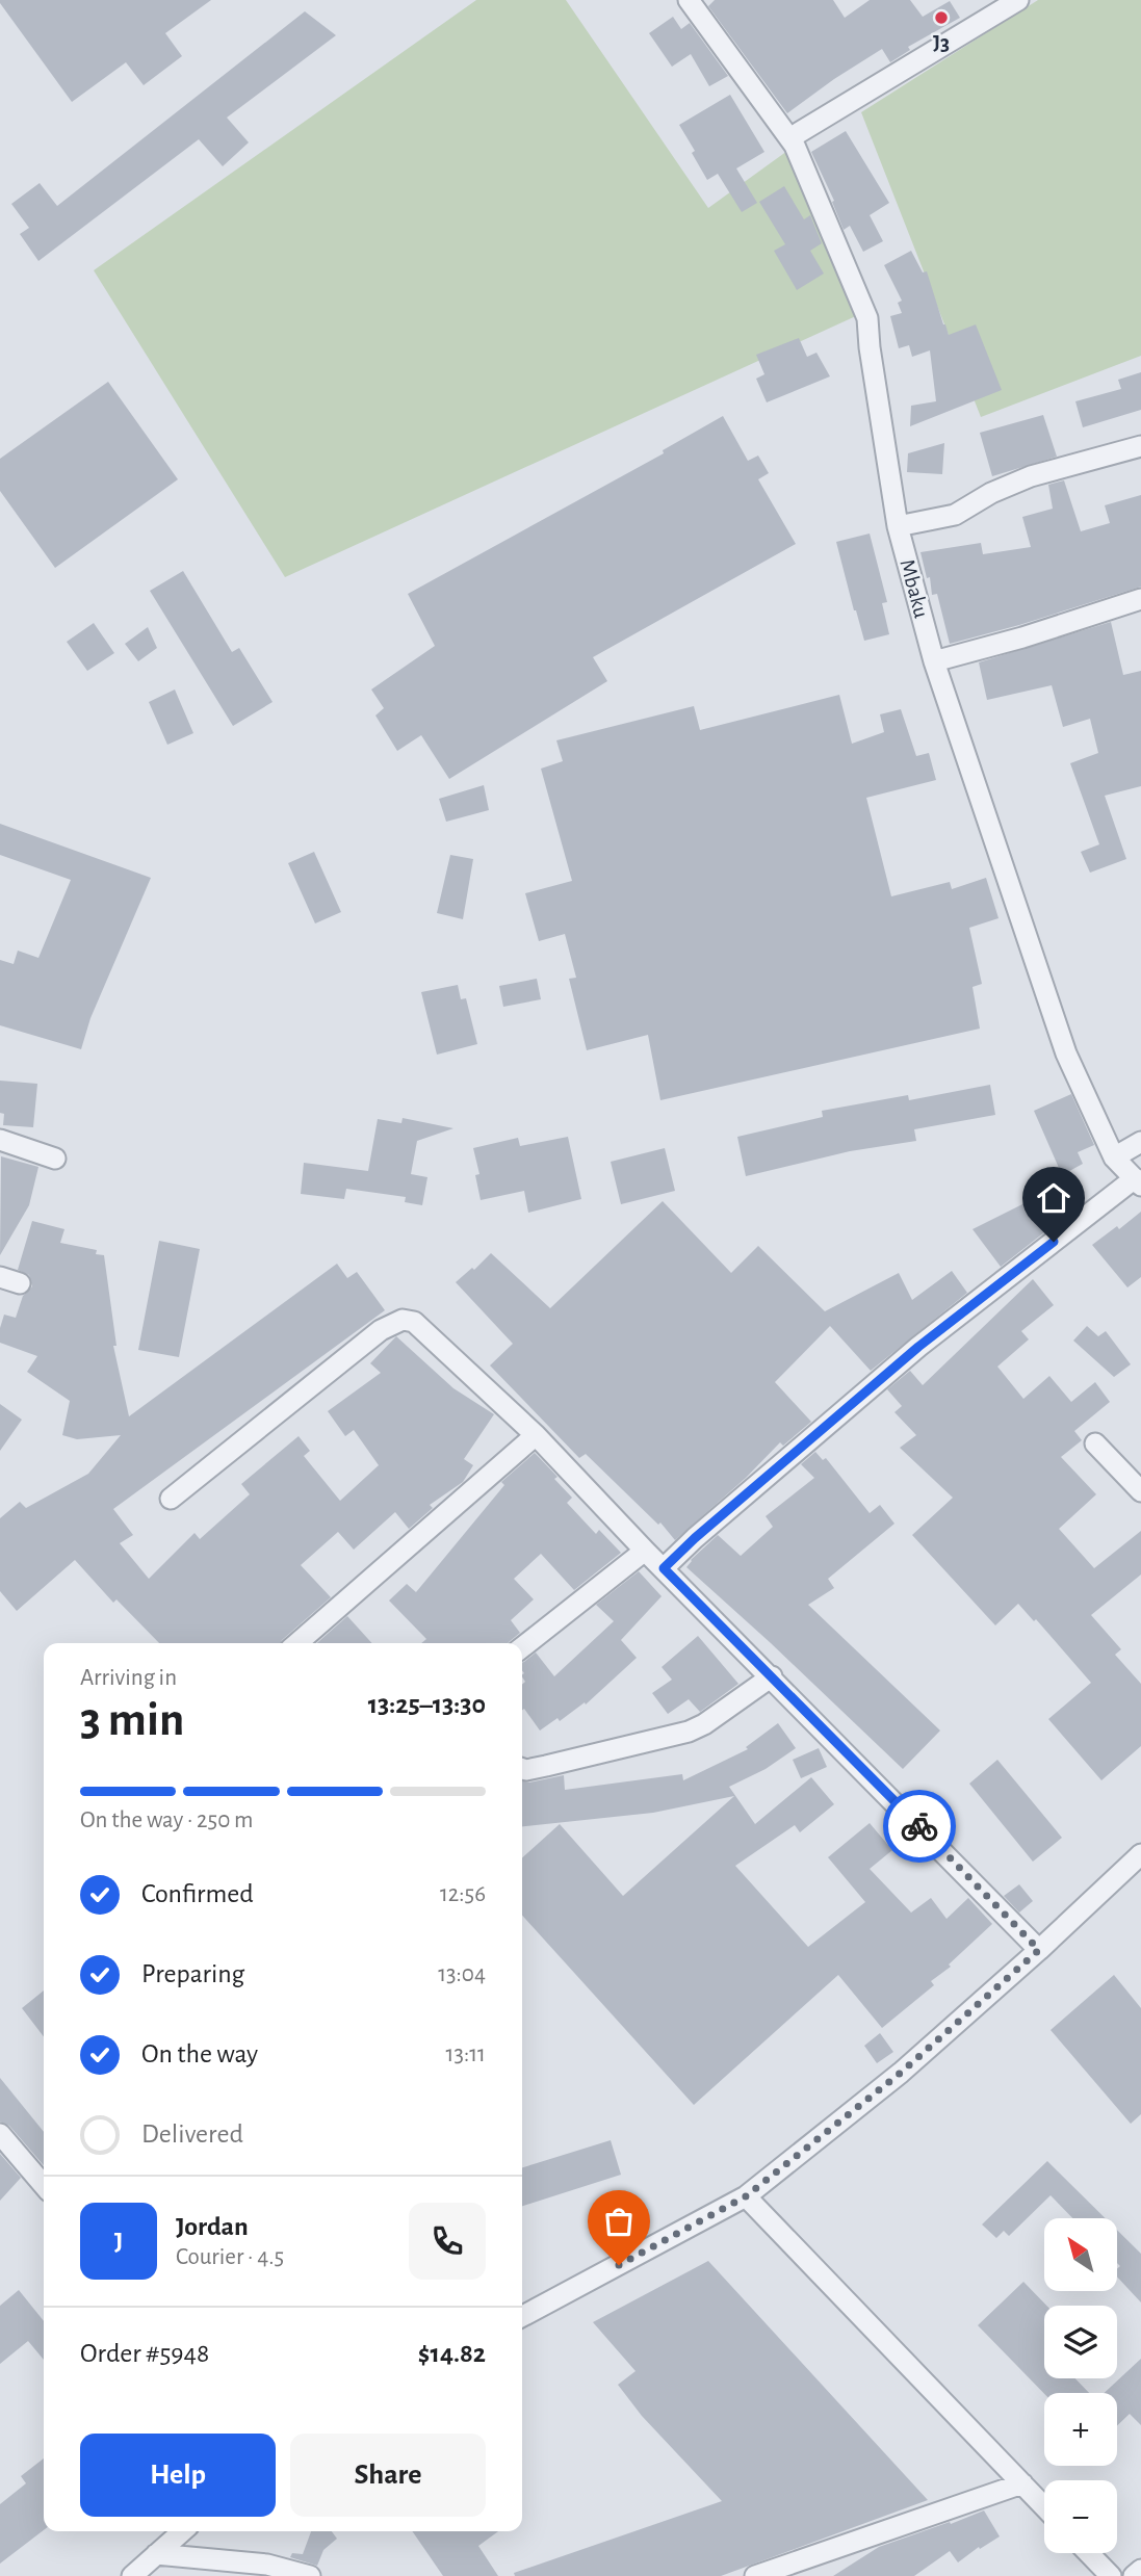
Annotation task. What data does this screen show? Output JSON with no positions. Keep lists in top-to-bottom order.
{
  "streets": {
    "street": ["Mbaku"]
  },
  "places": ["J3"],
  "north": "top left",
  "page": {
    "heading": ["3 min", "Arriving in", "13:25–13:30"],
    "panel": [
      "Jordan",
      "Courier · 4.5",
      "Order #5948",
      "$14.82"
    ],
    "bar": "On the way · 250 m",
    "list": [
      ["Confirmed", "12:56"],
      ["Preparing", "13:04"],
      ["On the way", "13:11"],
      "Delivered"
    ],
    "round": "J",
    "map_buttons": ["+", "−"],
    "buttons": ["Help", "Share"]
  }
}
